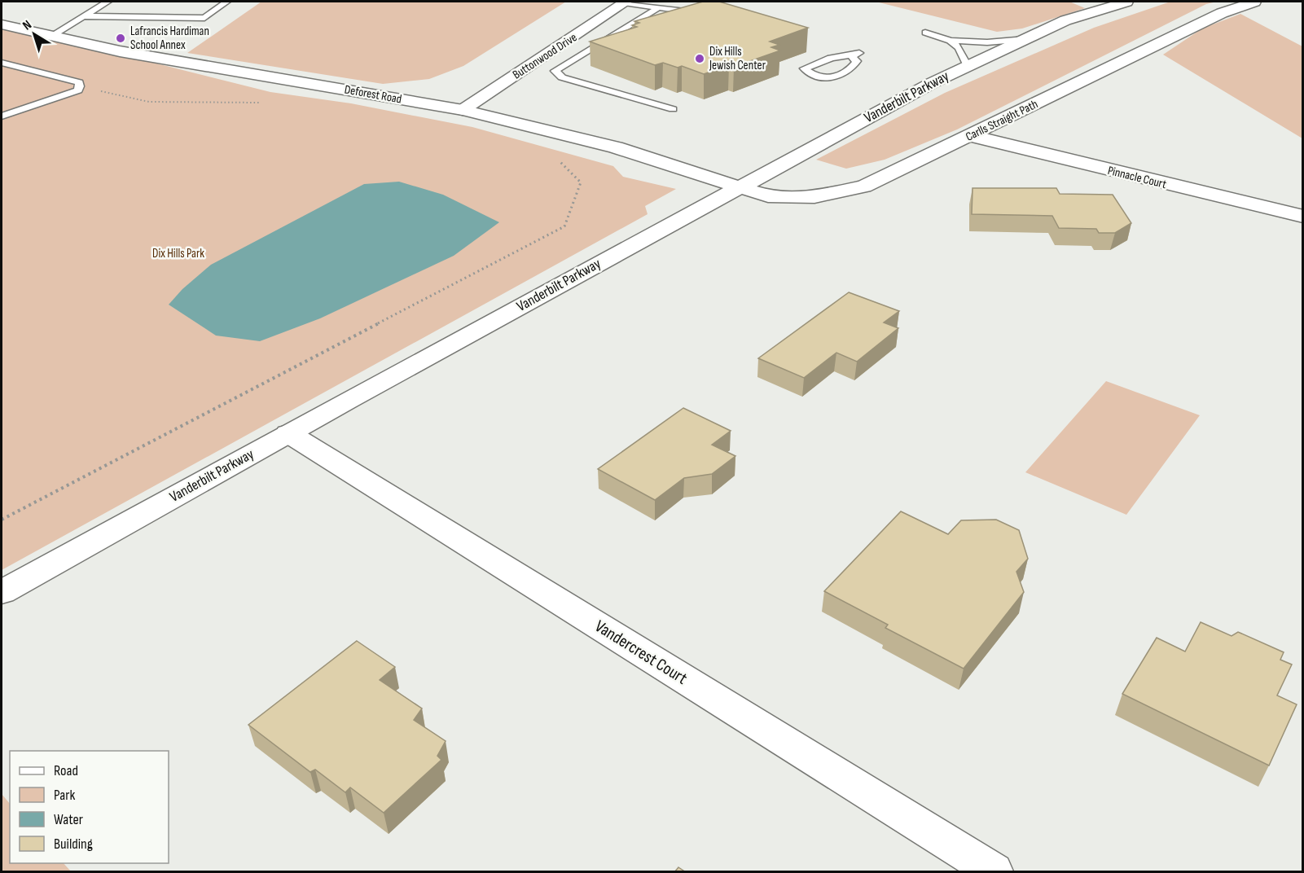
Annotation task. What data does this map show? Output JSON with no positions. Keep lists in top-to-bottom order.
{
  "streets": {
    "street": [
      "Buttonwood Drive",
      "Deforest Road",
      "Vanderbilt Parkway",
      "Carlls Straight Path",
      "Pinnacle Court",
      "Vandercrest Court"
    ]
  },
  "crossings": [
    ["Buttonwood Drive", "Deforest Road"],
    ["Deforest Road", "Vanderbilt Parkway"],
    ["Deforest Road", "Carlls Straight Path"],
    ["Vanderbilt Parkway", "Carlls Straight Path"],
    ["Vanderbilt Parkway", "Vandercrest Court"],
    ["Carlls Straight Path", "Pinnacle Court"]
  ],
  "parks": ["Dix Hills Park"],
  "places": ["Lafrancis Hardiman School Annex", "Dix Hills Jewish Center"],
  "legend": [
    "Road",
    "Park",
    "Water",
    "Building"
  ],
  "north": "top left"
}
